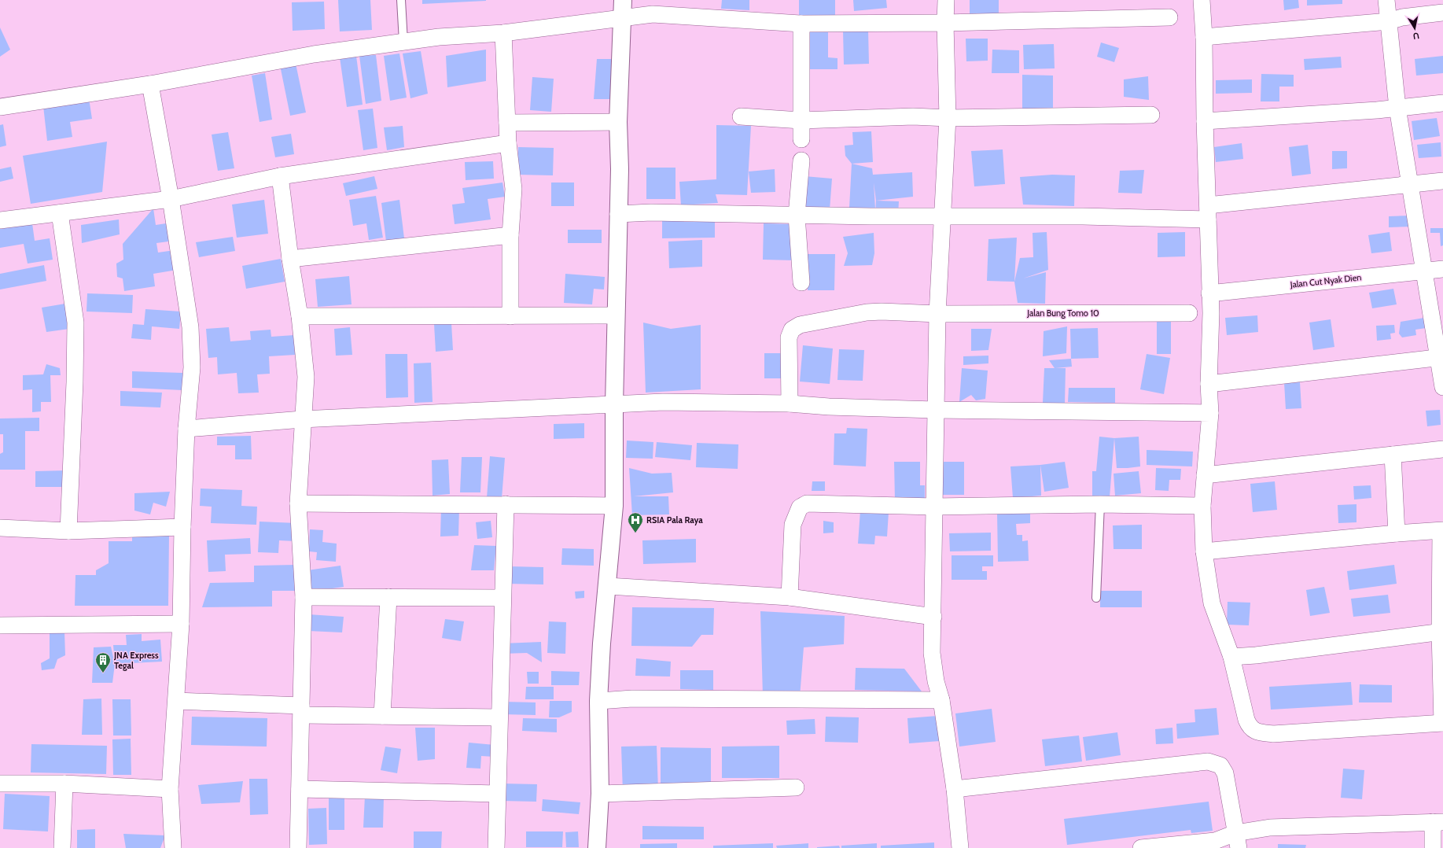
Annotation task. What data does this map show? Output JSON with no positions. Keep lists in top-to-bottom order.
{
  "streets": {
    "street": ["Jalan Cut Nyak Dien", "Jalan Bung Tomo 10"]
  },
  "places": {
    "hospital": ["RSIA Pala Raya"],
    "building": ["JNA Express Tegal"]
  },
  "north": "bottom"
}
